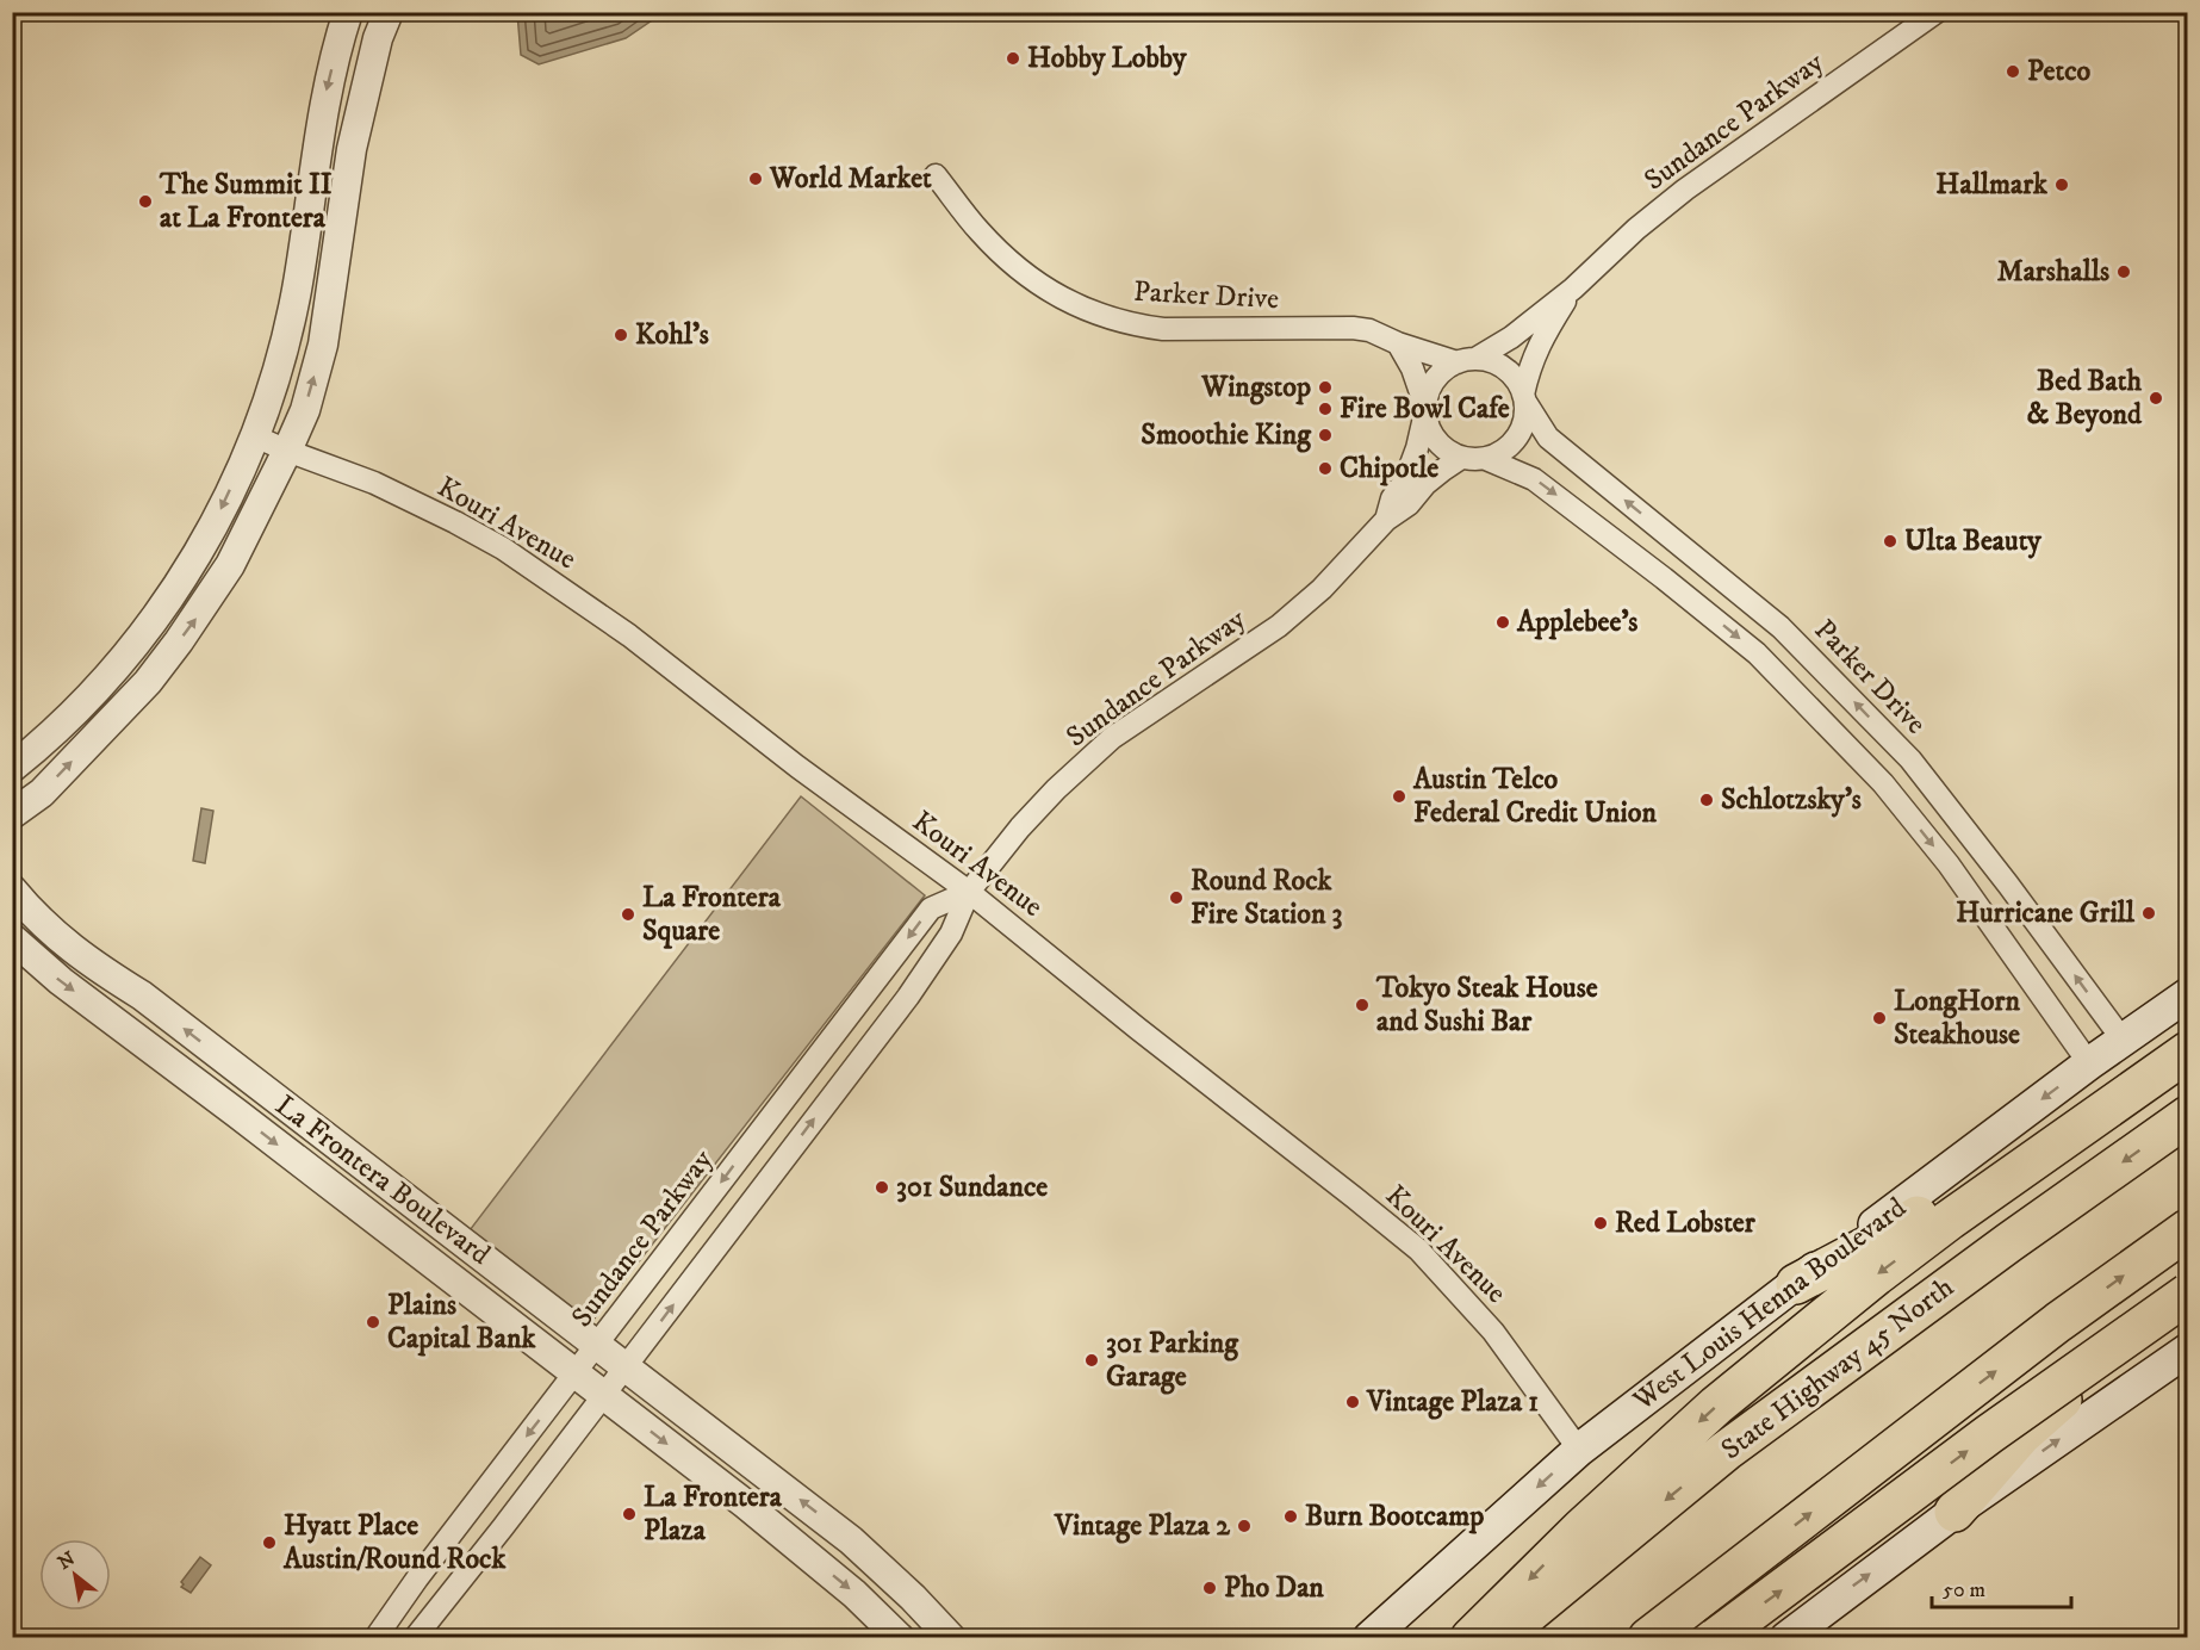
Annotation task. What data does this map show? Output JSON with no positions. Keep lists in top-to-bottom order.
{
  "streets": {
    "highway": ["State Highway 45 North"],
    "main road": ["West Louis Henna Boulevard"],
    "street": [
      "Sundance Parkway",
      "Parker Drive",
      "Kouri Avenue",
      "La Frontera Boulevard"
    ]
  },
  "crossings": [
    ["Sundance Parkway", "Parker Drive"],
    ["Sundance Parkway", "Kouri Avenue"],
    ["Sundance Parkway", "La Frontera Boulevard"],
    ["Parker Drive", "West Louis Henna Boulevard"],
    ["Kouri Avenue", "West Louis Henna Boulevard"]
  ],
  "places": [
    "Hobby Lobby",
    "Petco",
    "World Market",
    "Hallmark",
    "The Summit II at La Frontera",
    "Marshalls",
    "Kohl's",
    "Wingstop",
    "Bed Bath & Beyond",
    "Fire Bowl Cafe",
    "Smoothie King",
    "Chipotle",
    "Ulta Beauty",
    "Applebee's",
    "Austin Telco Federal Credit Union",
    "Schlotzsky's",
    "Round Rock Fire Station 3",
    "Hurricane Grill",
    "La Frontera Square",
    "Tokyo Steak House and Sushi Bar",
    "LongHorn Steakhouse",
    "301 Sundance",
    "Red Lobster",
    "Plains Capital Bank",
    "301 Parking Garage",
    "Vintage Plaza 1",
    "La Frontera Plaza",
    "Burn Bootcamp",
    "Vintage Plaza 2",
    "Hyatt Place Austin/Round Rock",
    "Pho Dan"
  ],
  "scale_bar": "50 m",
  "north": "top left"
}
